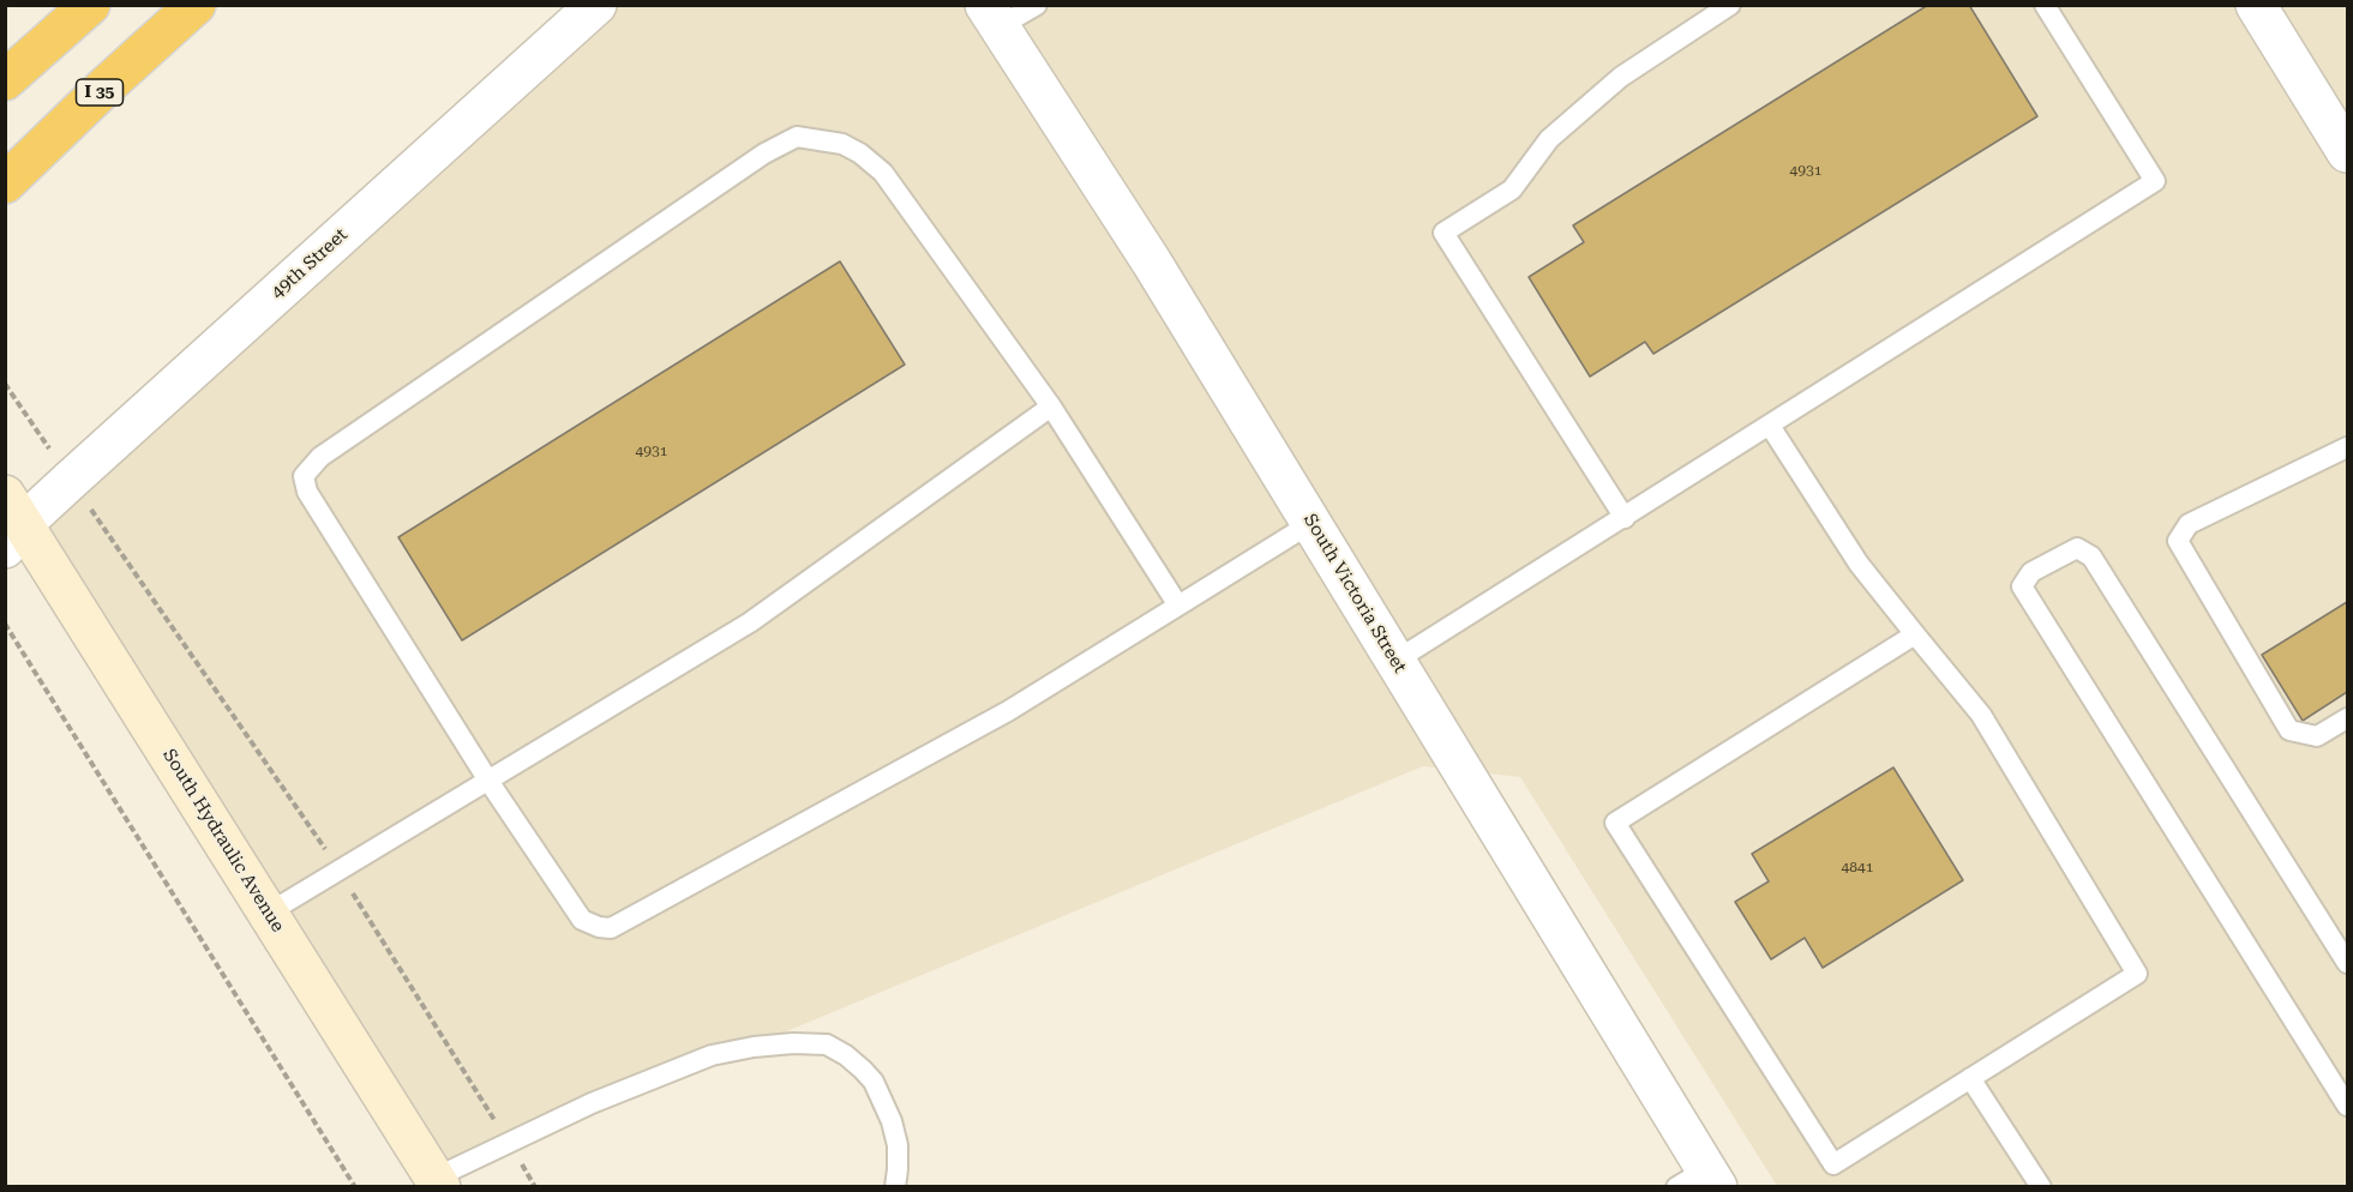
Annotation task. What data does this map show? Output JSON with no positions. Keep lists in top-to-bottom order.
{
  "streets": {
    "highway": ["I 35"],
    "street": ["49th Street", "South Victoria Street", "South Hydraulic Avenue"]
  },
  "crossings": [
    ["49th Street", "South Hydraulic Avenue"]
  ],
  "house_numbers": ["4931", "4931", "4841"]
}
